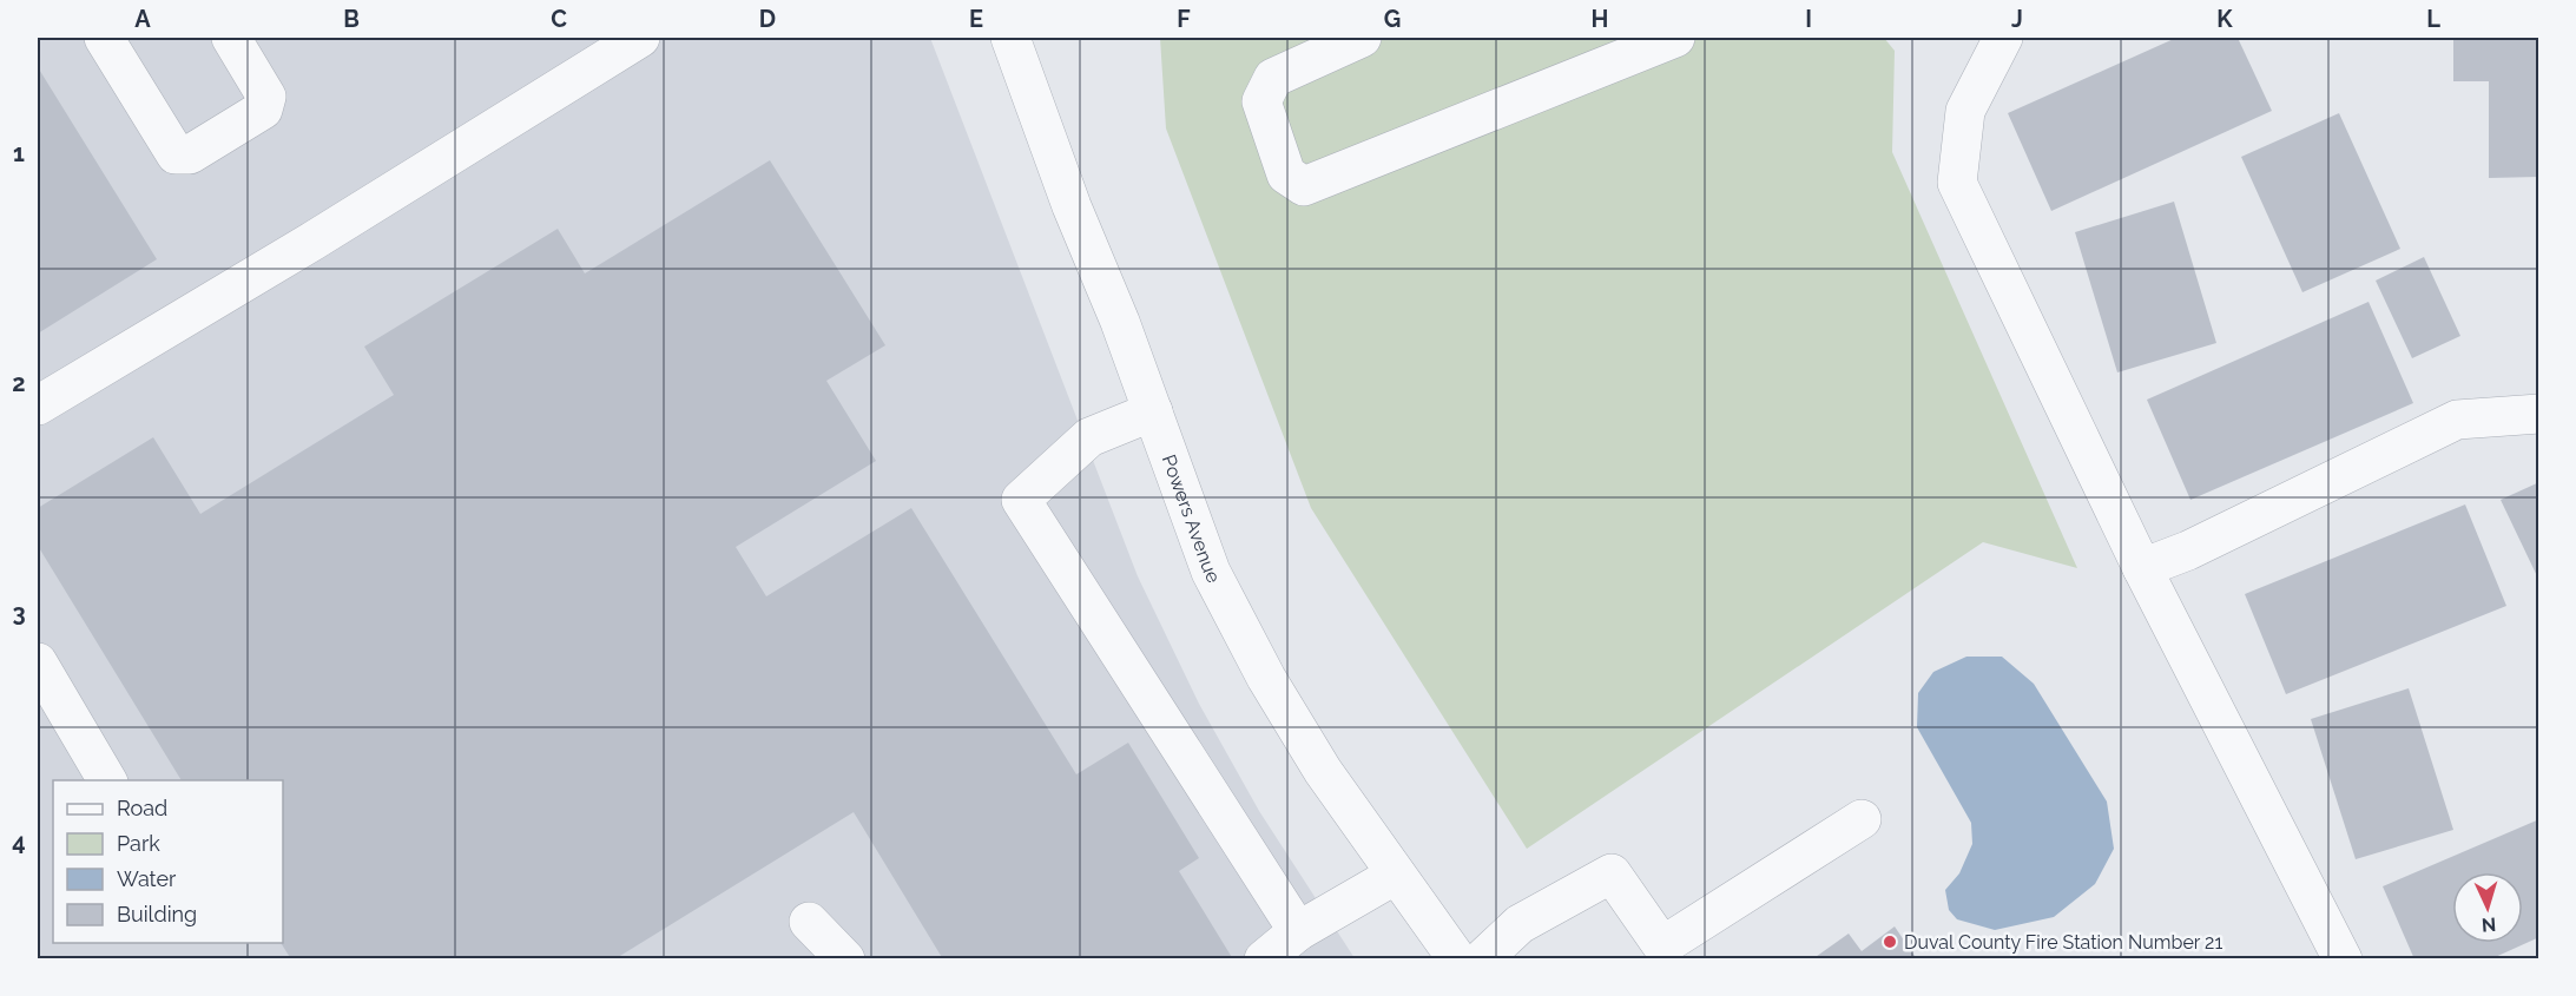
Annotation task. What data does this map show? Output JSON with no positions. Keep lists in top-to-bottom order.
{
  "streets": {
    "street": ["Powers Avenue"]
  },
  "places": ["Duval County Fire Station Number 21"],
  "legend": [
    "Road",
    "Park",
    "Water",
    "Building"
  ],
  "north": "bottom",
  "grid": {
    "columns": [
      "A",
      "B",
      "C",
      "D",
      "E",
      "F",
      "G",
      "H",
      "I",
      "J",
      "K",
      "L"
    ],
    "rows": [
      "1",
      "2",
      "3",
      "4"
    ]
  }
}
